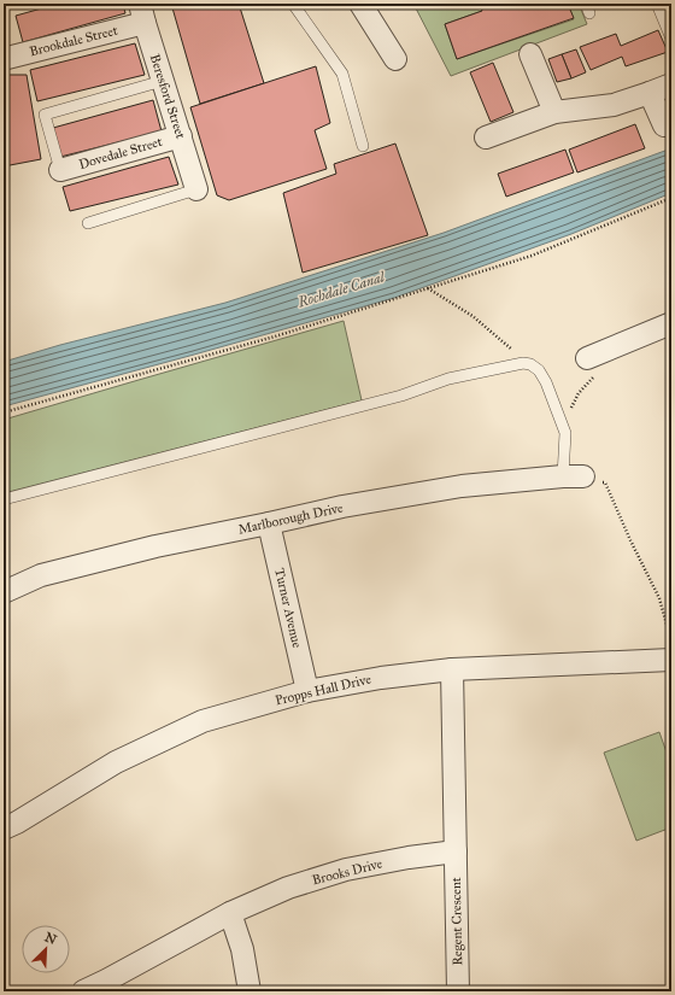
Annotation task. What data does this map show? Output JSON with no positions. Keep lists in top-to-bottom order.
{
  "streets": {
    "street": [
      "Brookdale Street",
      "Beresford Street",
      "Dovedale Street",
      "Marlborough Drive",
      "Turner Avenue",
      "Propps Hall Drive",
      "Brooks Drive",
      "Regent Crescent"
    ]
  },
  "crossings": [
    ["Brookdale Street", "Beresford Street"],
    ["Beresford Street", "Dovedale Street"],
    ["Marlborough Drive", "Turner Avenue"],
    ["Turner Avenue", "Propps Hall Drive"],
    ["Brooks Drive", "Regent Crescent"]
  ],
  "water": ["Rochdale Canal"],
  "north": "top right"
}
